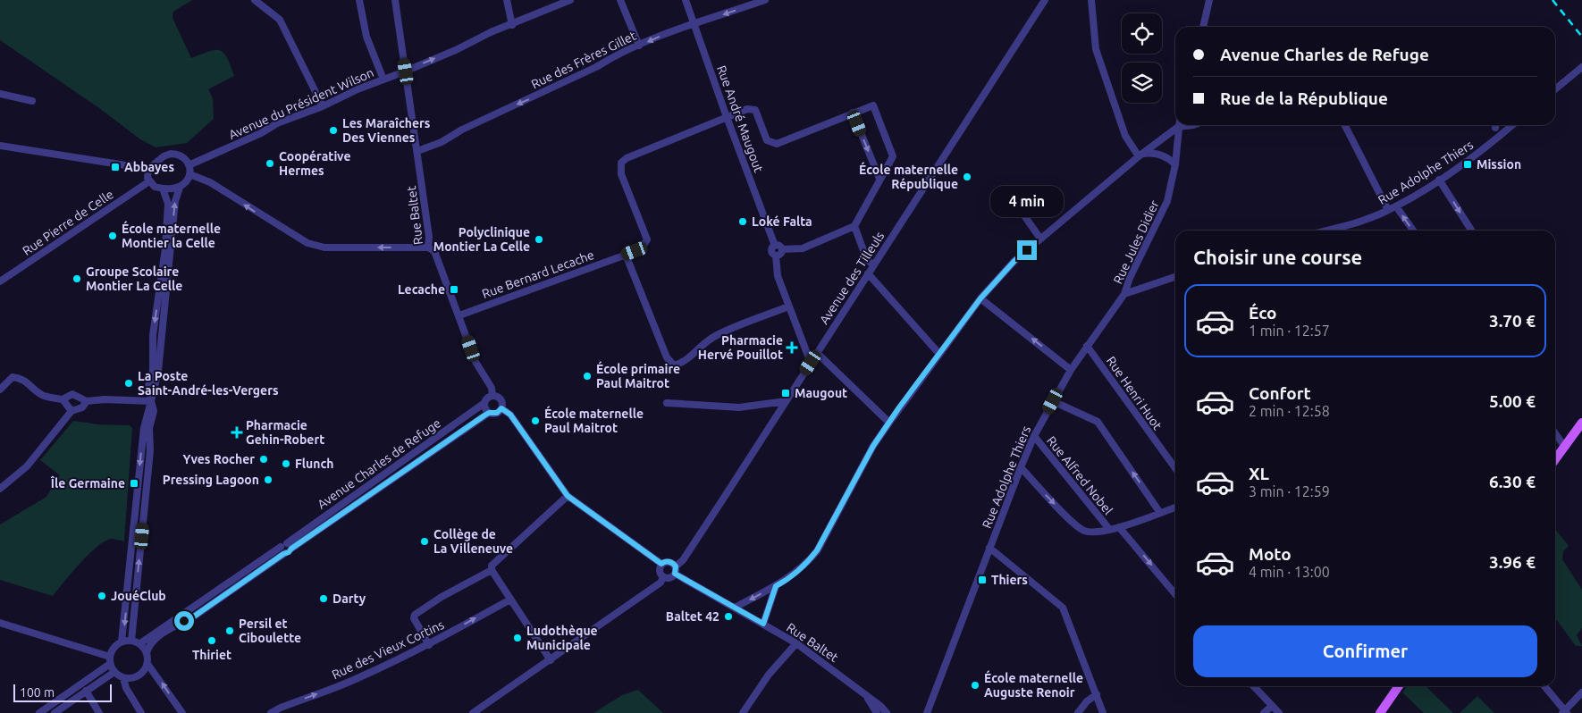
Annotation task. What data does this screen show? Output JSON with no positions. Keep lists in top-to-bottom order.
{
  "streets": {
    "street": [
      "Rue des Frères Gillet",
      "Avenue du Président Wilson",
      "Rue André Maugout",
      "Rue Adolphe Thiers",
      "Rue Baltet",
      "Rue Pierre de Celle",
      "Rue Jules Didier",
      "Rue Bernard Lecache",
      "Avenue des Tilleuls",
      "Rue Henri Huot",
      "Avenue Charles de Refuge",
      "Rue Alfred Nobel",
      "Rue des Vieux Cortins"
    ]
  },
  "crossings": [
    ["Rue des Frères Gillet", "Rue André Maugout"],
    ["Rue des Frères Gillet", "Rue Baltet"],
    ["Avenue du Président Wilson", "Rue Baltet"],
    ["Avenue du Président Wilson", "Rue Pierre de Celle"],
    ["Rue André Maugout", "Rue Bernard Lecache"],
    ["Rue Adolphe Thiers", "Rue Jules Didier"],
    ["Rue Adolphe Thiers", "Rue Henri Huot"],
    ["Rue Adolphe Thiers", "Rue Alfred Nobel"],
    ["Rue Baltet", "Rue Bernard Lecache"],
    ["Rue Baltet", "Avenue des Tilleuls"],
    ["Rue Baltet", "Avenue Charles de Refuge"]
  ],
  "one_way": ["Rue des Frères Gillet", "Rue des Vieux Cortins"],
  "places": {
    "other": [
      "Les Maraîchers Des Viennes",
      "Coopérative Hermes",
      "École maternelle République",
      "Loké Falta",
      "École maternelle Montier la Celle",
      "Polyclinique Montier La Celle",
      "Groupe Scolaire Montier La Celle",
      "École primaire Paul Maitrot",
      "La Poste Saint-André-les-Vergers",
      "École maternelle Paul Maitrot",
      "Yves Rocher",
      "Flunch",
      "Pressing Lagoon",
      "Collège de La Villeneuve",
      "JouéClub",
      "Darty",
      "Baltet 42",
      "Persil et Ciboulette",
      "Ludothèque Municipale",
      "Thiriet",
      "École maternelle Auguste Renoir"
    ],
    "transit": [
      "Mission",
      "Abbayes",
      "Lecache",
      "Maugout",
      "Île Germaine",
      "Thiers"
    ],
    "health": ["Pharmacie Hervé Pouillot", "Pharmacie Gehin-Robert"]
  },
  "scale_bar": "100 m",
  "page": {
    "banner": ["Avenue Charles de Refuge", "Rue de la République"],
    "bubble": "4 min",
    "heading": "Choisir une course",
    "list": [
      {
        "name": "Éco",
        "note": "1 min · 12:57",
        "value": "3.70 €"
      },
      {
        "name": "Confort",
        "note": "2 min · 12:58",
        "value": "5.00 €"
      },
      {
        "name": "XL",
        "note": "3 min · 12:59",
        "value": "6.30 €"
      },
      {
        "name": "Moto",
        "note": "4 min · 13:00",
        "value": "3.96 €"
      }
    ],
    "buttons": "Confirmer",
    "scale": "100 m"
  }
}
